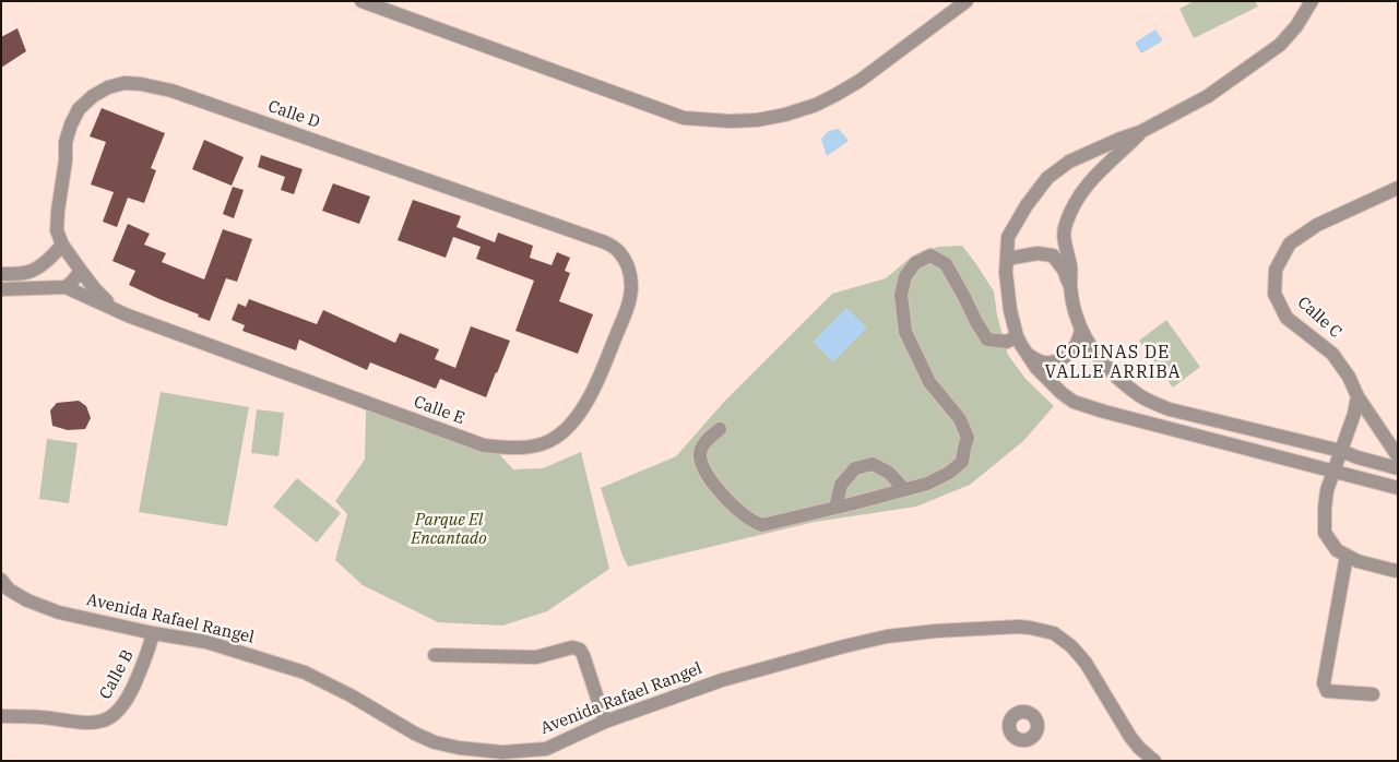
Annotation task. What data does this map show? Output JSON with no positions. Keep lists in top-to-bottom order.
{
  "streets": {
    "street": [
      "Calle D",
      "Calle C",
      "Calle E",
      "Avenida Rafael Rangel",
      "Calle B"
    ]
  },
  "crossings": [
    ["Calle D", "Calle E"],
    ["Avenida Rafael Rangel", "Calle B"]
  ],
  "districts": ["COLINAS DE VALLE ARRIBA"],
  "parks": ["Parque El Encantado"]
}
